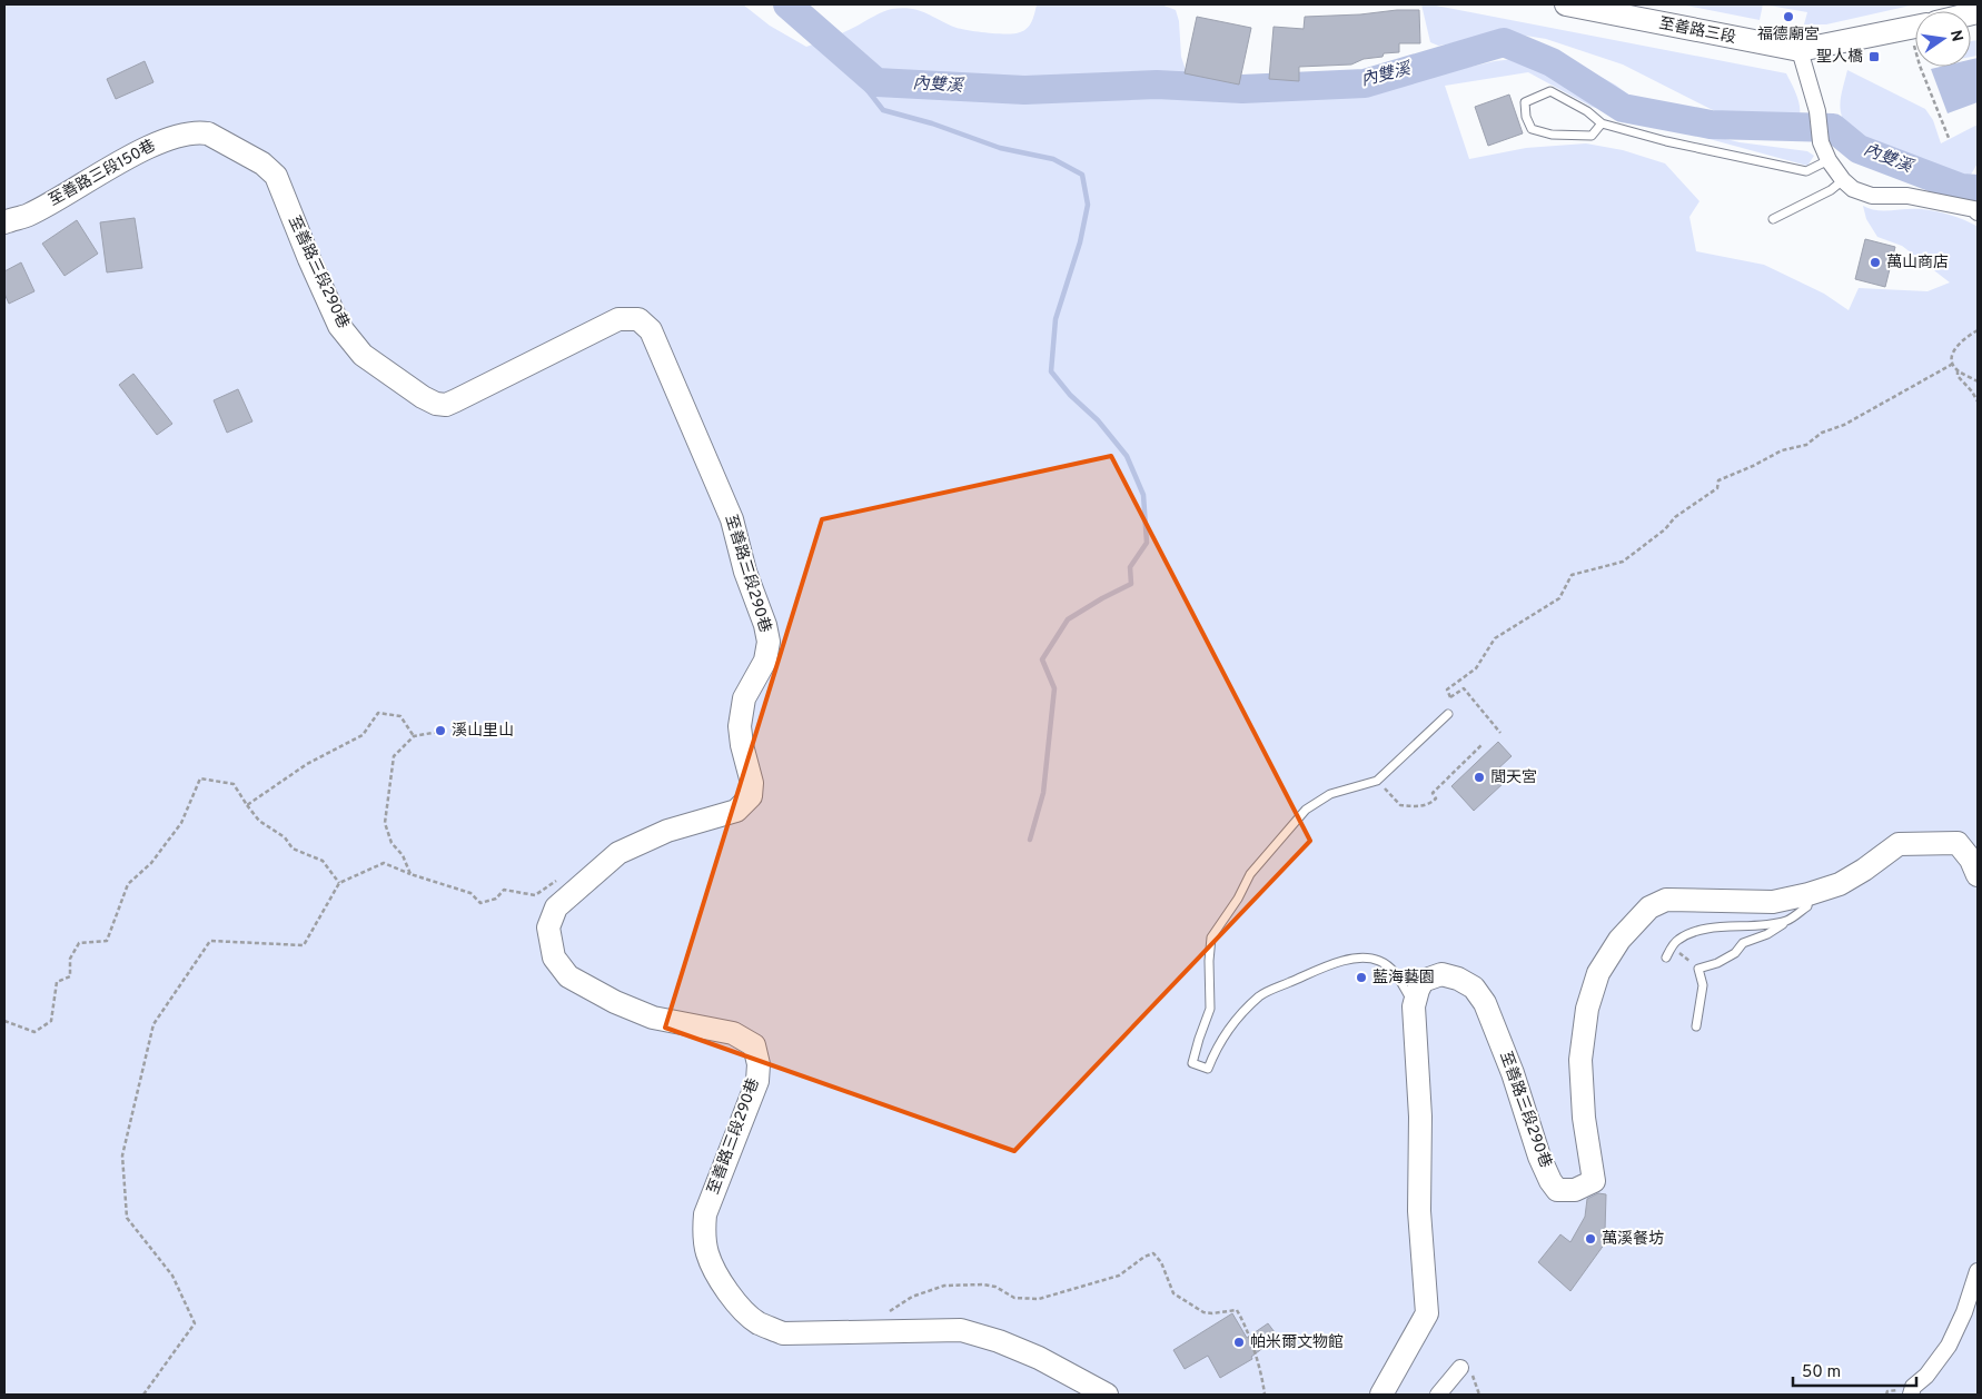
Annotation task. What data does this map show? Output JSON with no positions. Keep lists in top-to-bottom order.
{
  "streets": {
    "street": ["至善路三段", "至善路三段150巷", "至善路三段290巷"]
  },
  "crossings": [
    ["至善路三段150巷", "至善路三段290巷"]
  ],
  "water": ["內雙溪"],
  "places": {
    "other": [
      "福德廟宮",
      "萬山商店",
      "溪山里山",
      "閭天宮",
      "藍海藝園",
      "萬溪餐坊",
      "帕米爾文物館"
    ],
    "transit": ["聖人橋"]
  },
  "scale_bar": "50 m",
  "north": "right"
}
